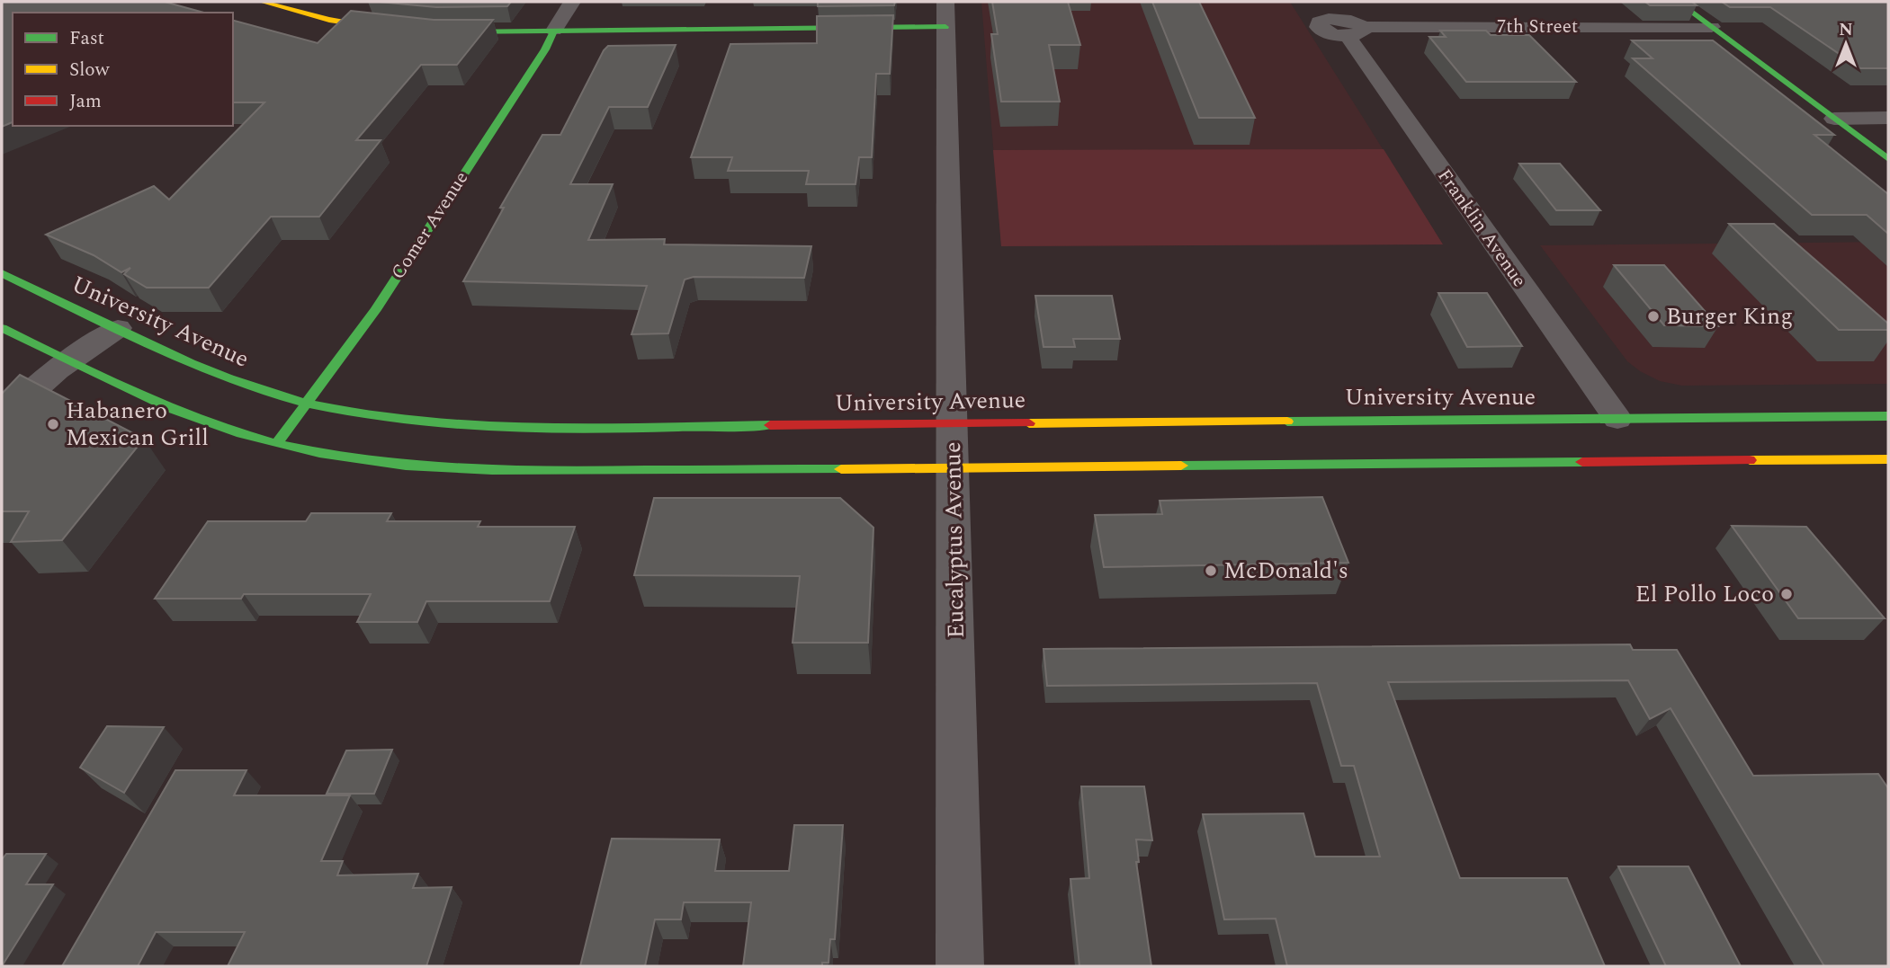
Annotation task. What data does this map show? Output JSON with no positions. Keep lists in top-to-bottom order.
{
  "streets": {
    "main road": ["Comer Avenue", "University Avenue"],
    "street": ["7th Street", "Franklin Avenue", "Eucalyptus Avenue"]
  },
  "crossings": [
    ["7th Street", "Franklin Avenue"],
    ["Comer Avenue", "University Avenue"],
    ["Franklin Avenue", "University Avenue"],
    ["University Avenue", "Eucalyptus Avenue"]
  ],
  "places": [
    "Burger King",
    "Habanero Mexican Grill",
    "McDonald's",
    "El Pollo Loco"
  ],
  "legend": ["Fast", "Slow", "Jam"],
  "north": "top"
}
